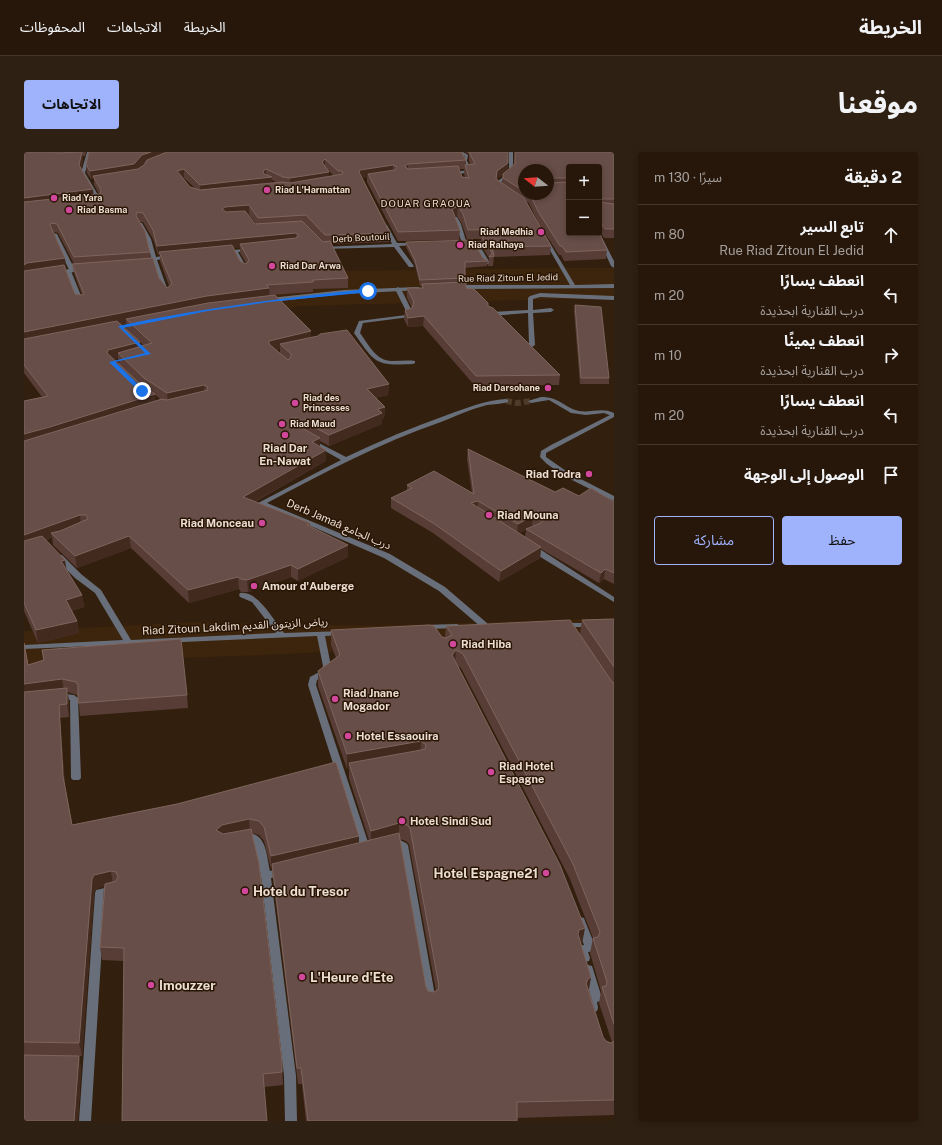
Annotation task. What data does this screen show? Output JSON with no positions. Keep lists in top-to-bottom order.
{
  "streets": {
    "street": [
      "Derb Boutouil",
      "Rue Riad Zitoun El Jedid",
      "Derb Jamaâ درب الجامع",
      "Riad Zitoun Lakdim رياض الزيتون القديم"
    ]
  },
  "districts": ["DOUAR GRAOUA"],
  "places": [
    "Riad L'Harmattan",
    "Riad Yara",
    "Riad Basma",
    "Riad Medhia",
    "Riad Ralhaya",
    "Riad Dar Arwa",
    "Riad Darsohane",
    "Riad des Princesses",
    "Riad Maud",
    "Riad Dar En-Nawat",
    "Riad Todra",
    "Riad Mouna",
    "Riad Monceau",
    "Amour d'Auberge",
    "Riad Hiba",
    "Riad Jnane Mogador",
    "Hotel Essaouira",
    "Riad Hotel Espagne",
    "Hotel Sindi Sud",
    "Hotel Espagne21",
    "Hotel du Tresor",
    "L'Heure d'Ete",
    "Imouzzer"
  ],
  "north": "left",
  "page": {
    "header": "الخريطة",
    "nav": ["الخريطة", "الاتجاهات", "المحفوظات"],
    "title": "موقعنا",
    "buttons": [
      "الاتجاهات",
      ["حفظ", "مشاركة"]
    ],
    "heading": ["2 دقيقة", "سيرًا · 130 m"],
    "map_buttons": ["+", "−"],
    "list": [
      ["تابع السير", "Rue Riad Zitoun El Jedid", "80 m"],
      ["انعطف يسارًا", "درب القنارية ابحذيدة", "20 m"],
      ["انعطف يمينًا", "درب القنارية ابحذيدة", "10 m"],
      ["انعطف يسارًا", "درب القنارية ابحذيدة", "20 m"],
      "الوصول إلى الوجهة"
    ]
  }
}
